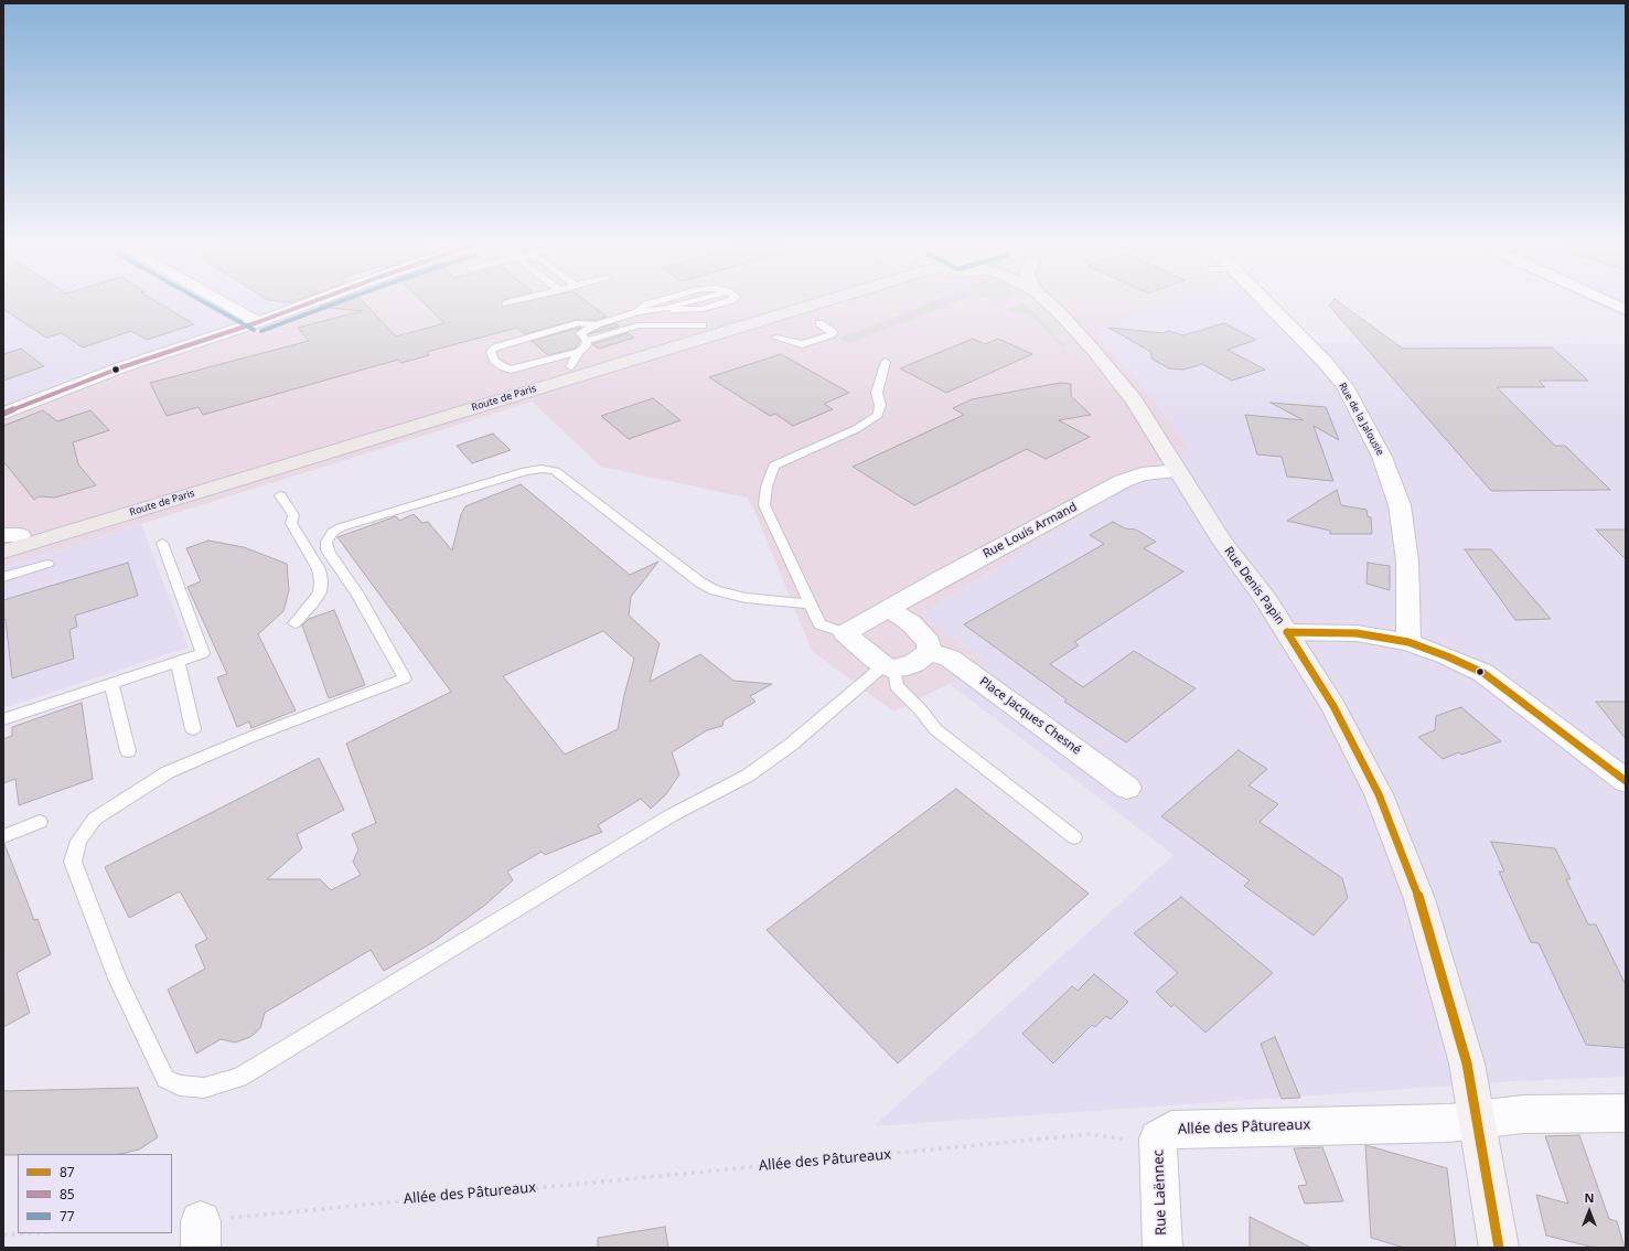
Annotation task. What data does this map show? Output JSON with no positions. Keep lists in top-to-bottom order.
{
  "streets": {
    "main road": ["Route de Paris"],
    "street": [
      "Rue de la Jalousie",
      "Rue Louis Armand",
      "Rue Denis Papin",
      "Place Jacques Chesné",
      "Allée des Pâtureaux",
      "Rue Laënnec"
    ]
  },
  "crossings": [
    ["Rue Louis Armand", "Rue Denis Papin"],
    ["Rue Denis Papin", "Allée des Pâtureaux"],
    ["Allée des Pâtureaux", "Rue Laënnec"]
  ],
  "lines": ["transit line 85", "transit line 77", "transit line 87"],
  "legend": ["87", "85", "77"],
  "north": "top"
}
